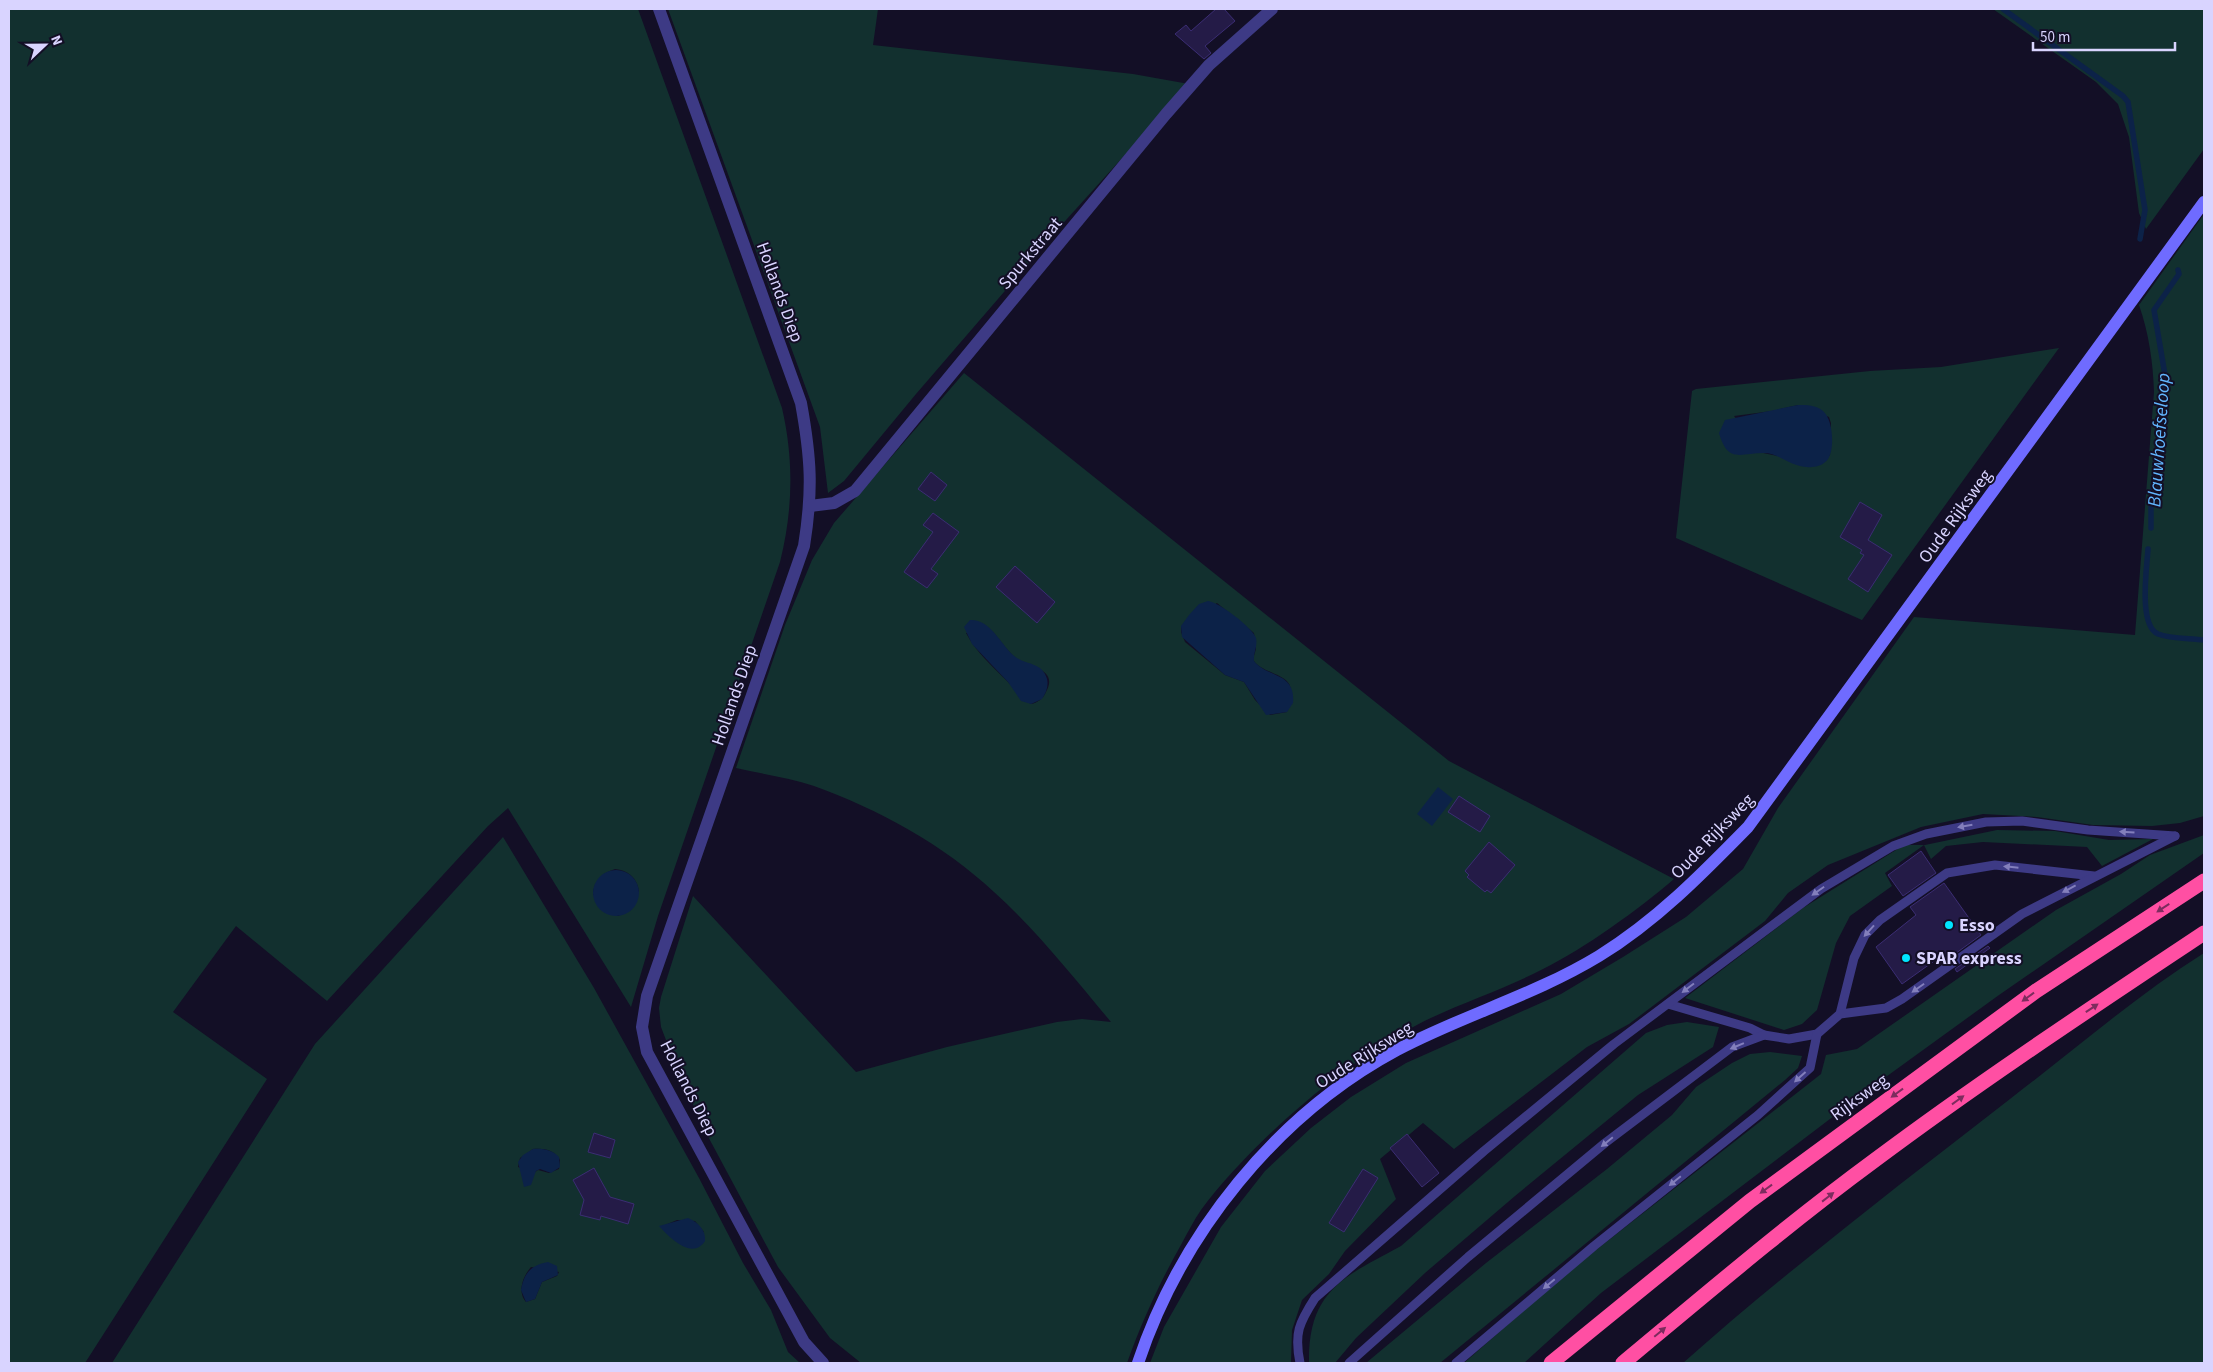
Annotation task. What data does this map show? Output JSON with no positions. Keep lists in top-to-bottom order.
{
  "streets": {
    "highway": ["Rijksweg"],
    "street": ["Spurkstraat", "Hollands Diep", "Oude Rijksweg"]
  },
  "crossings": [
    ["Spurkstraat", "Hollands Diep"]
  ],
  "water": ["Blauwhoefseloop"],
  "places": ["Esso", "SPAR express"],
  "scale_bar": "50 m",
  "north": "right"
}
